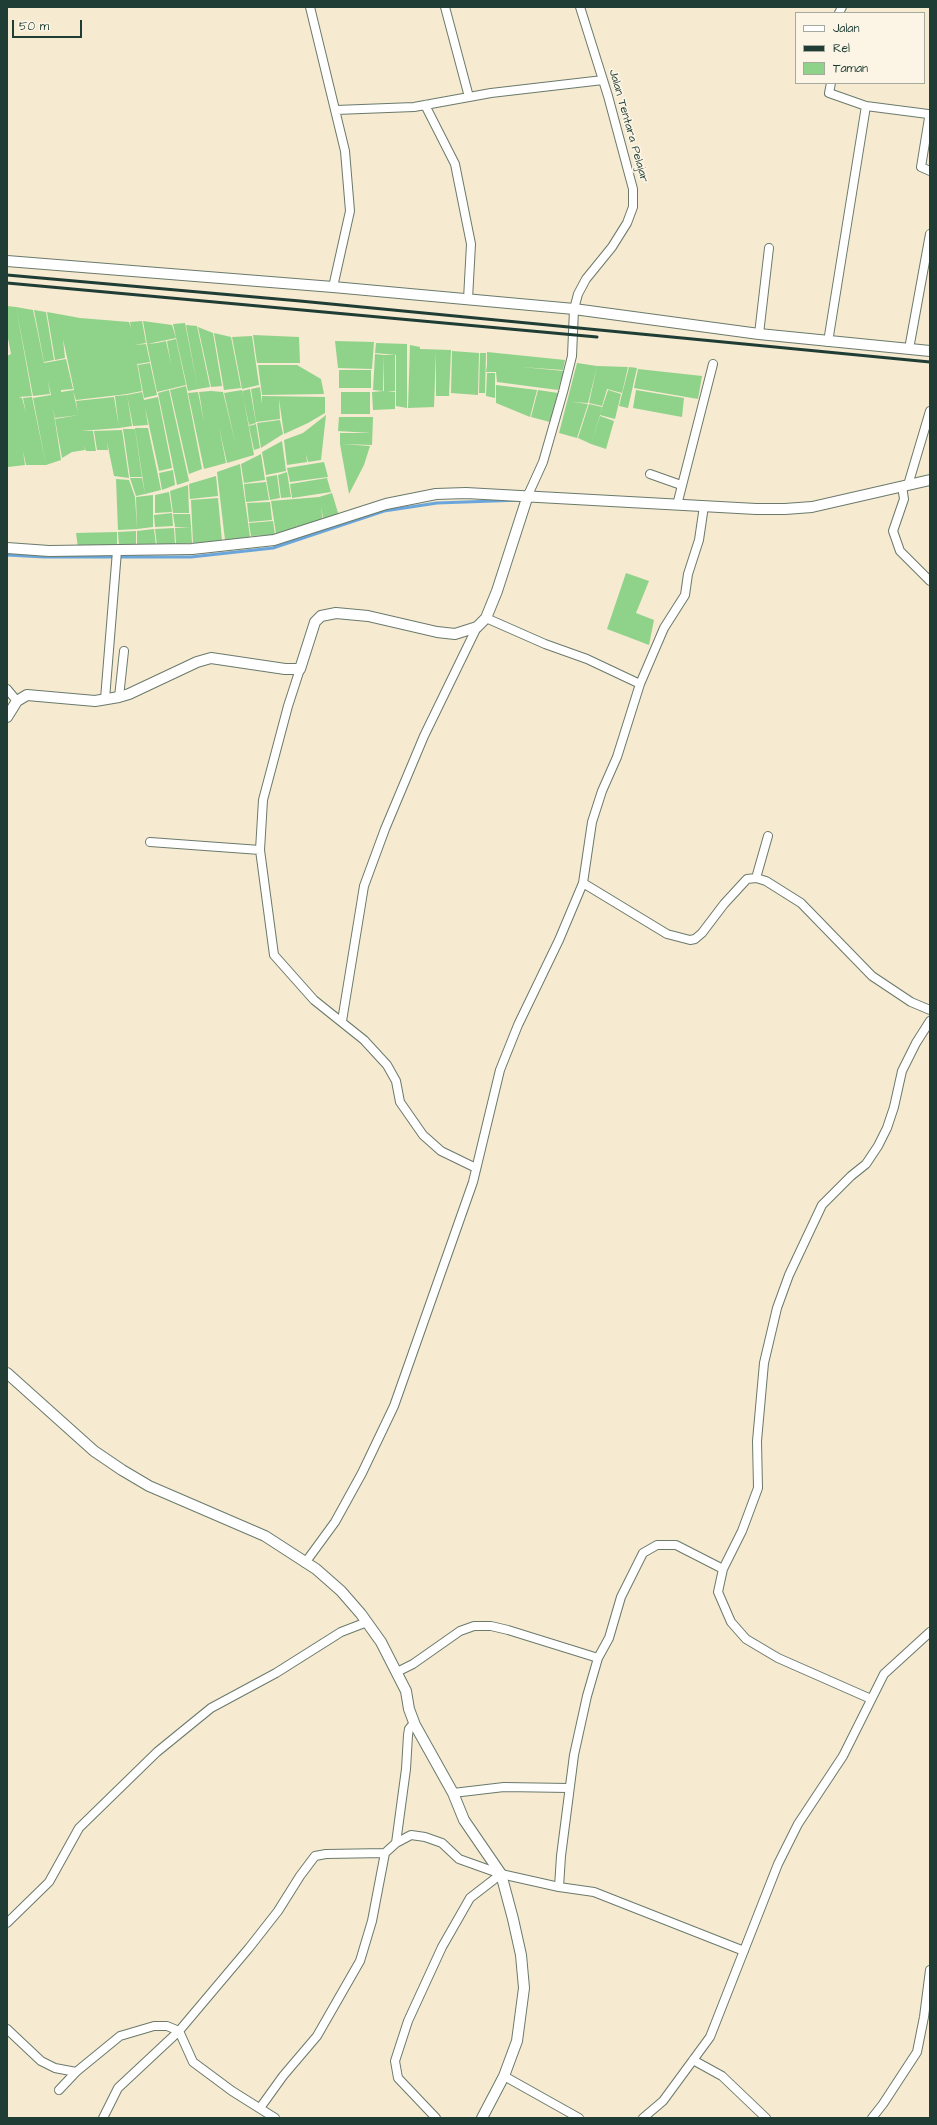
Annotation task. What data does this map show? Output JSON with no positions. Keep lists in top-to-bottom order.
{
  "streets": {
    "street": ["Jalan Tentara Pelajar"]
  },
  "legend": ["Jalan", "Rel", "Taman"],
  "scale_bar": "50 m"
}
